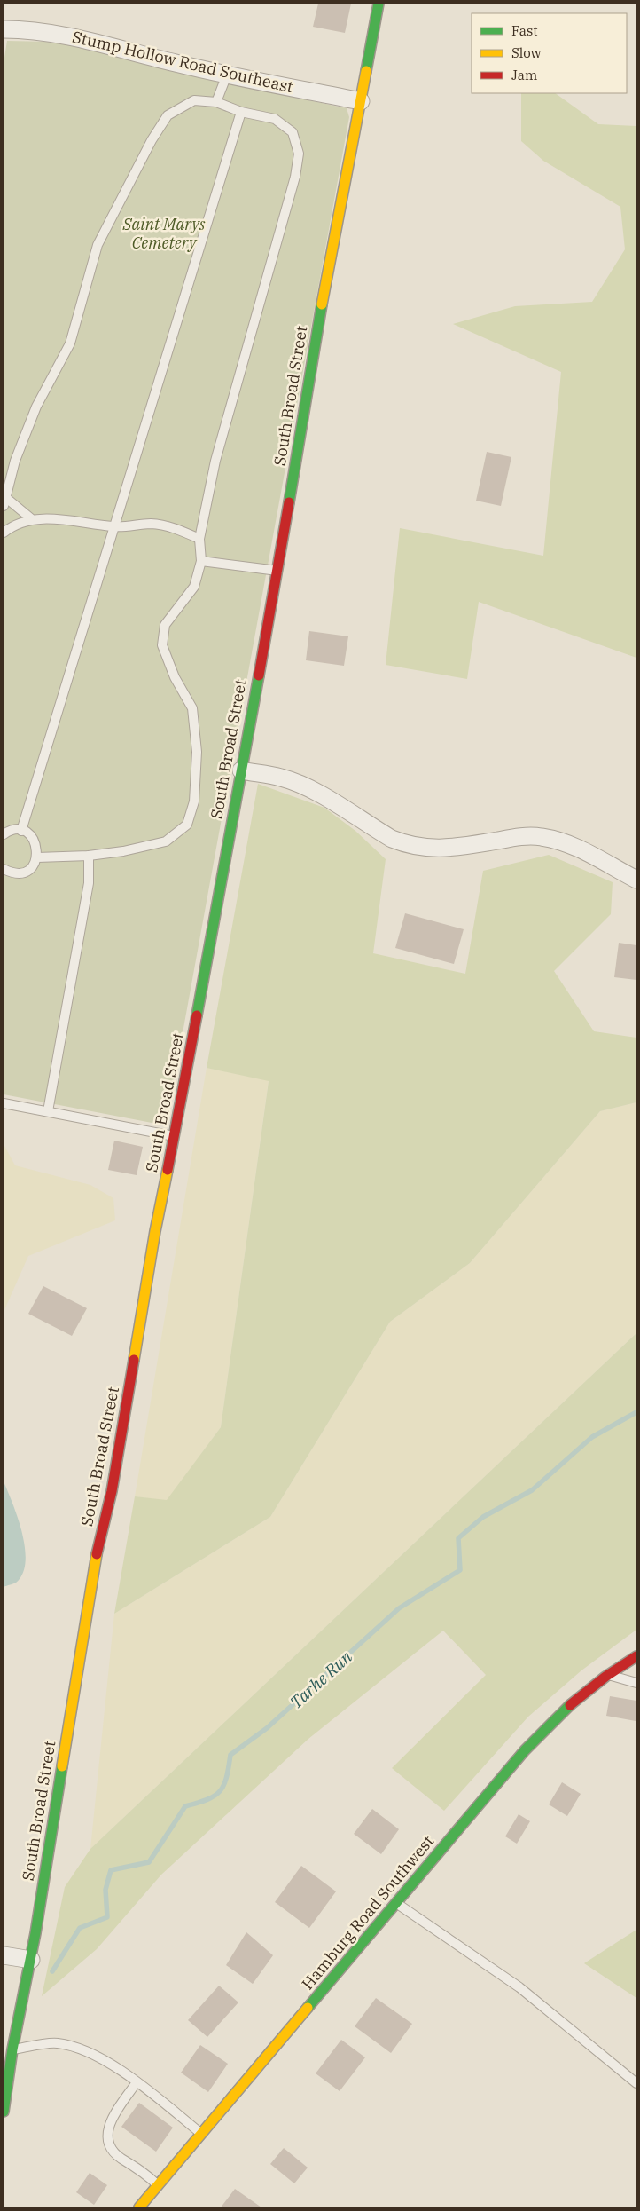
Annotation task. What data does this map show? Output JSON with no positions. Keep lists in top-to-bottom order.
{
  "streets": {
    "street": ["Stump Hollow Road Southeast", "South Broad Street", "Hamburg Road Southwest"]
  },
  "crossings": [
    ["Stump Hollow Road Southeast", "South Broad Street"]
  ],
  "water": ["Tarhe Run"],
  "parks": ["Saint Marys Cemetery"],
  "legend": ["Fast", "Slow", "Jam"]
}
